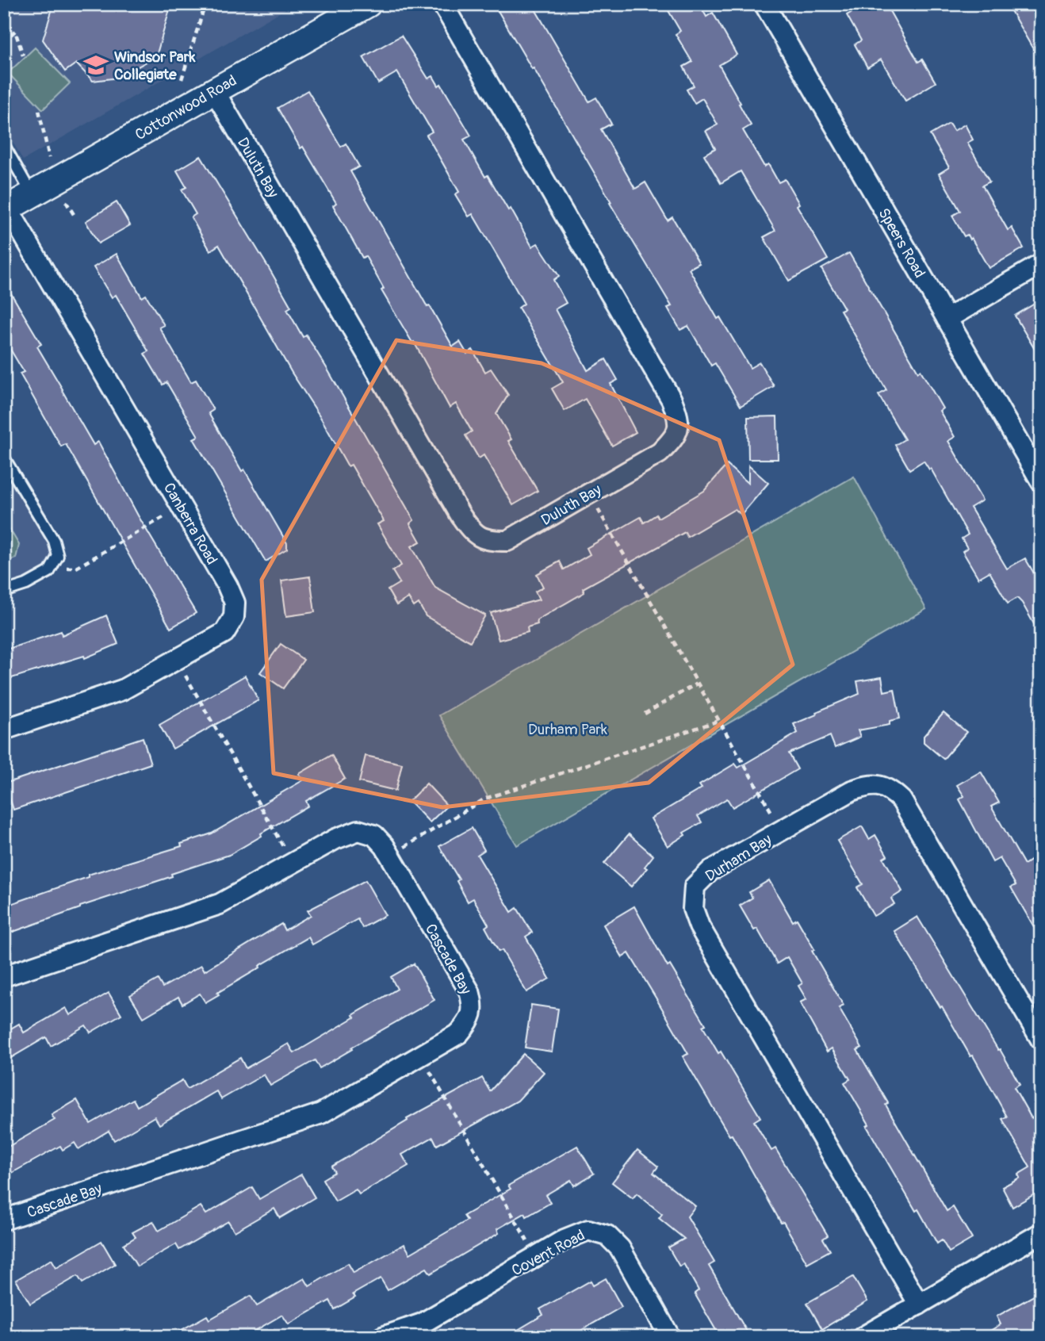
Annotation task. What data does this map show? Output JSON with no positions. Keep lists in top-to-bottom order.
{
  "streets": {
    "street": [
      "Cottonwood Road",
      "Duluth Bay",
      "Speers Road",
      "Canberra Road",
      "Durham Bay",
      "Cascade Bay",
      "Covent Road"
    ]
  },
  "crossings": [
    ["Cottonwood Road", "Duluth Bay"],
    ["Cottonwood Road", "Canberra Road"]
  ],
  "parks": ["Durham Park"],
  "places": {
    "school or university": ["Windsor Park Collegiate"]
  }
}
